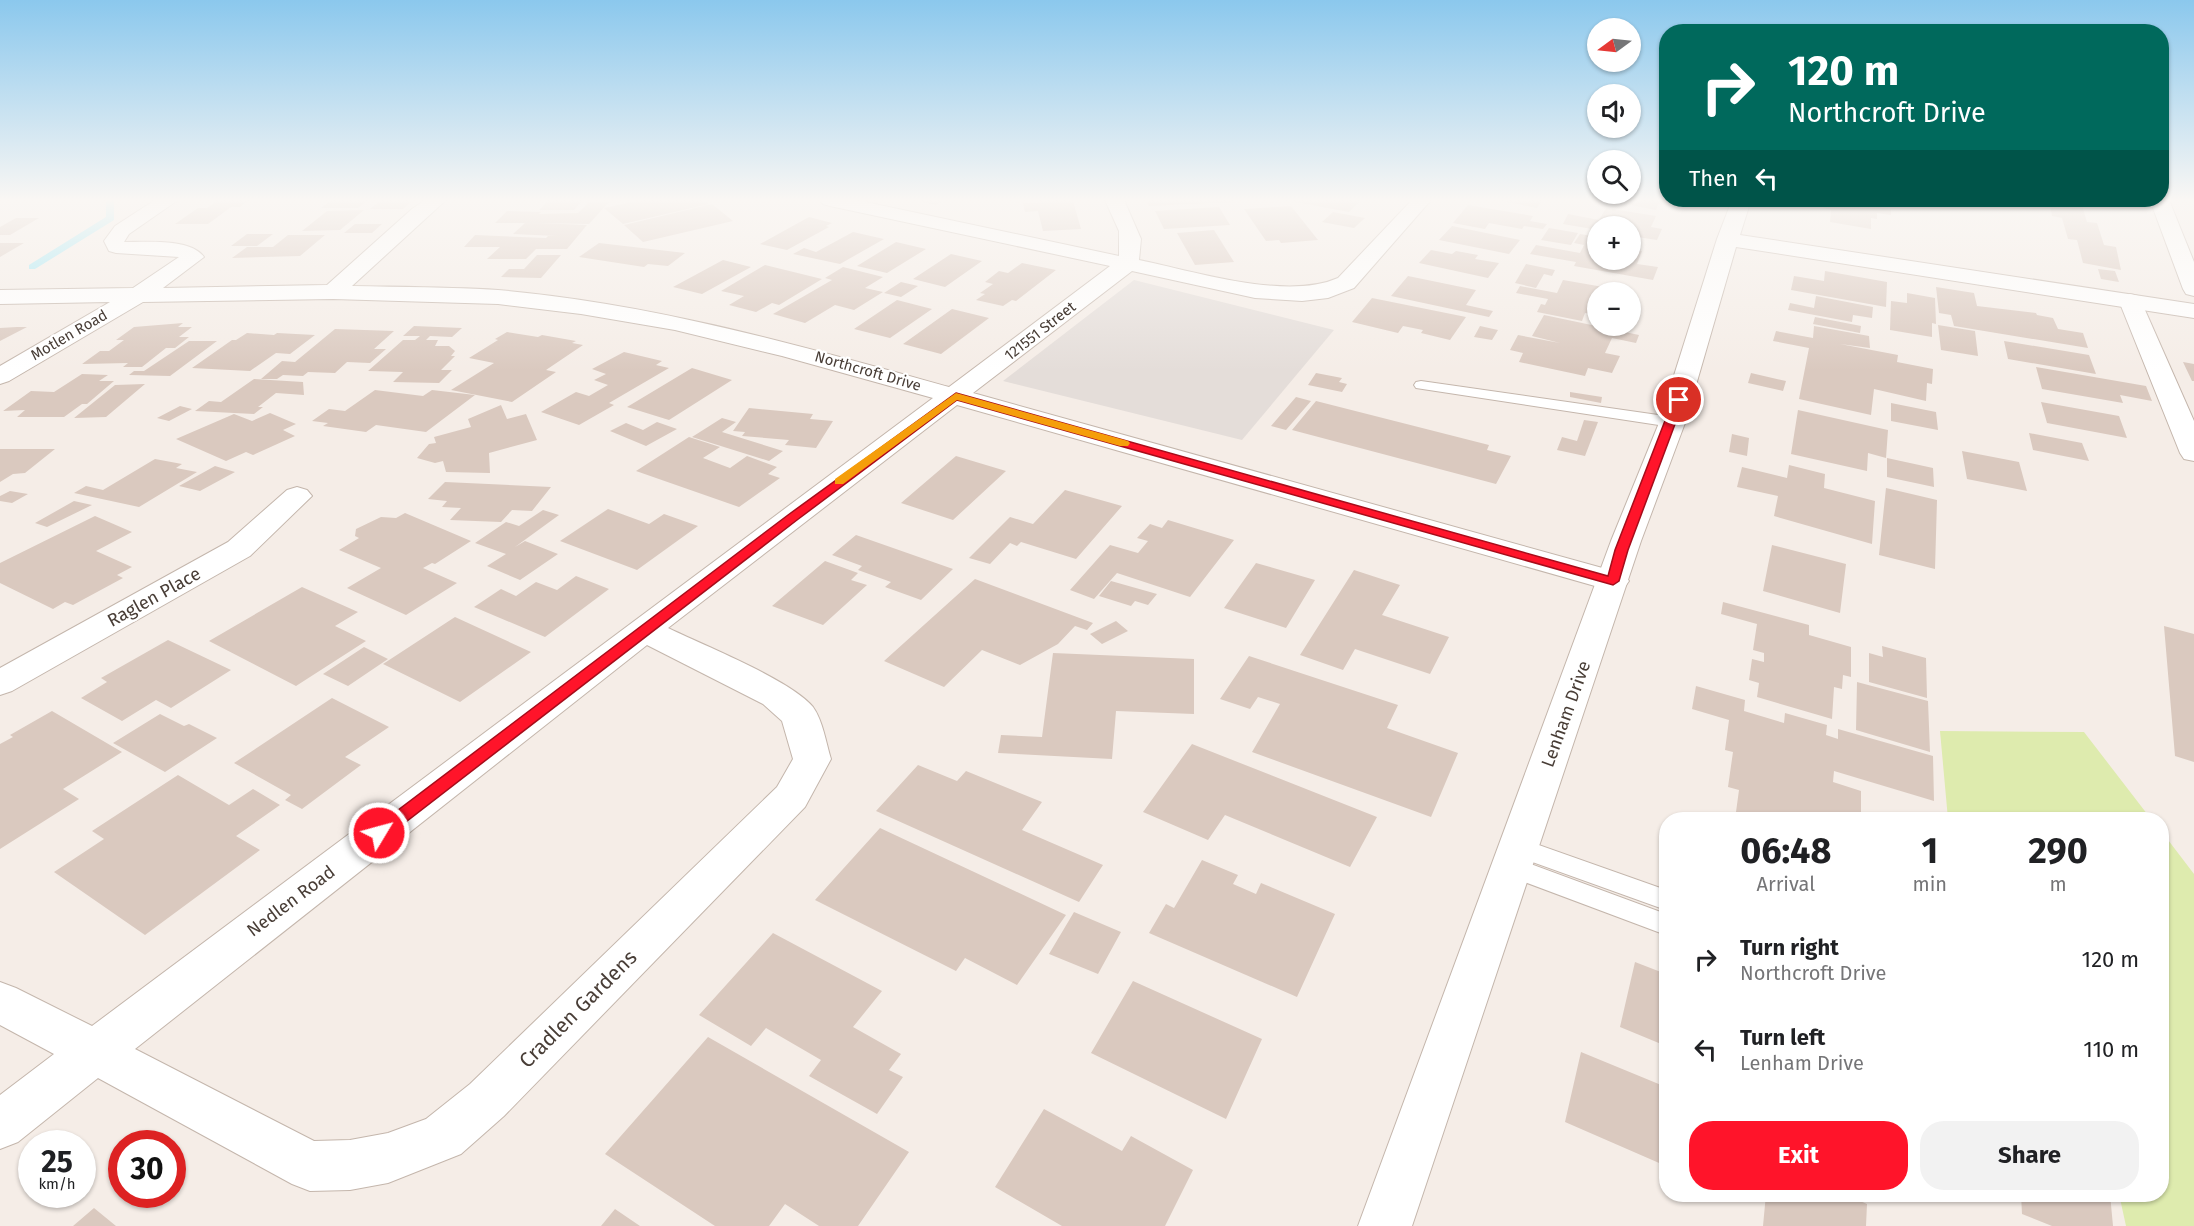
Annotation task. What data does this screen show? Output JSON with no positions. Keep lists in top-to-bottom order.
{
  "streets": {
    "street": [
      "121551 Street",
      "Motlen Road",
      "Northcroft Drive",
      "Raglen Place",
      "Lenham Drive",
      "Nedlen Road",
      "Cradlen Gardens"
    ]
  },
  "crossings": [
    ["121551 Street", "Northcroft Drive"],
    ["121551 Street", "Nedlen Road"],
    ["Motlen Road", "Northcroft Drive"],
    ["Northcroft Drive", "Lenham Drive"],
    ["Northcroft Drive", "Nedlen Road"],
    ["Nedlen Road", "Cradlen Gardens"]
  ],
  "north": "left",
  "page": {
    "map_buttons": ["+", "−"],
    "turn": ["120 m", "Northcroft Drive"],
    "then": "Then",
    "eta": [
      "06:48",
      "Arrival",
      "1",
      "min",
      "290",
      "m"
    ],
    "list": [
      {
        "name": "Turn right",
        "note": "Northcroft Drive",
        "value": "120 m"
      },
      {
        "name": "Turn left",
        "note": "Lenham Drive",
        "value": "110 m"
      }
    ],
    "buttons": ["Exit", "Share"],
    "speed": "25 km/h",
    "limit": "30"
  }
}
